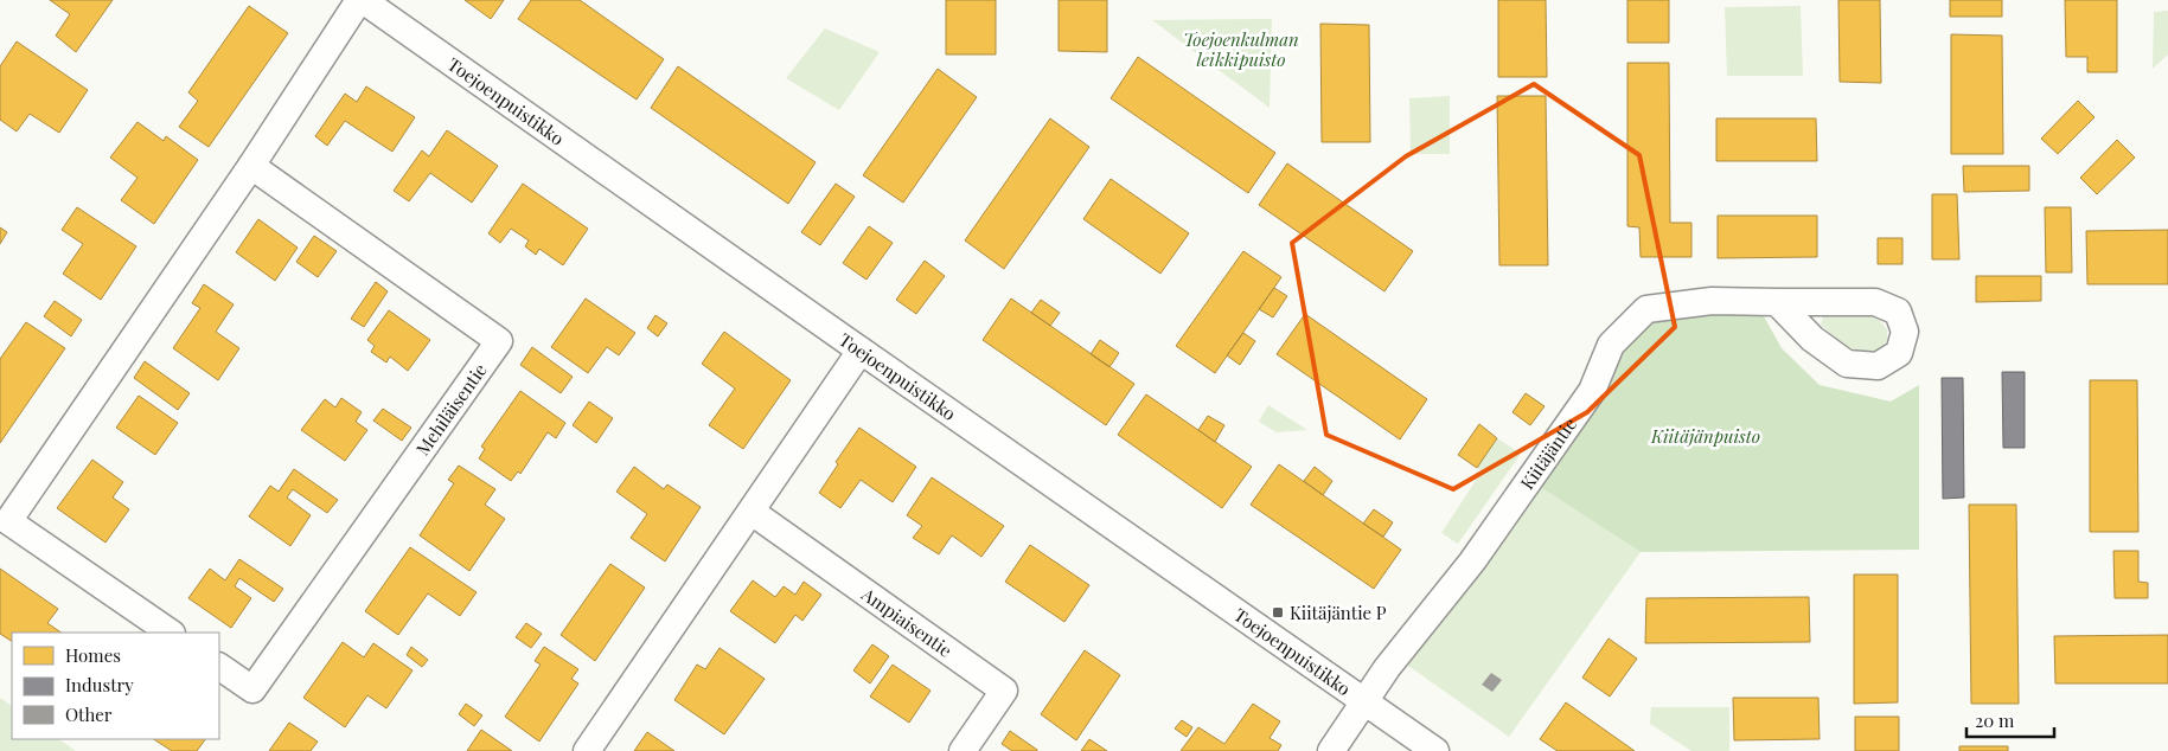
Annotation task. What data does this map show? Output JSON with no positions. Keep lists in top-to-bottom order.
{
  "streets": {
    "street": [
      "Toejoenpuistikko",
      "Mehiläisentie",
      "Kiitäjäntie",
      "Ampiaisentie"
    ]
  },
  "crossings": [
    ["Toejoenpuistikko", "Kiitäjäntie"]
  ],
  "parks": ["Toejoenkulman leikkipuisto", "Kiitäjänpuisto"],
  "places": {
    "transit": ["Kiitäjäntie P"]
  },
  "legend": ["Homes", "Industry", "Other"],
  "scale_bar": "20 m"
}
